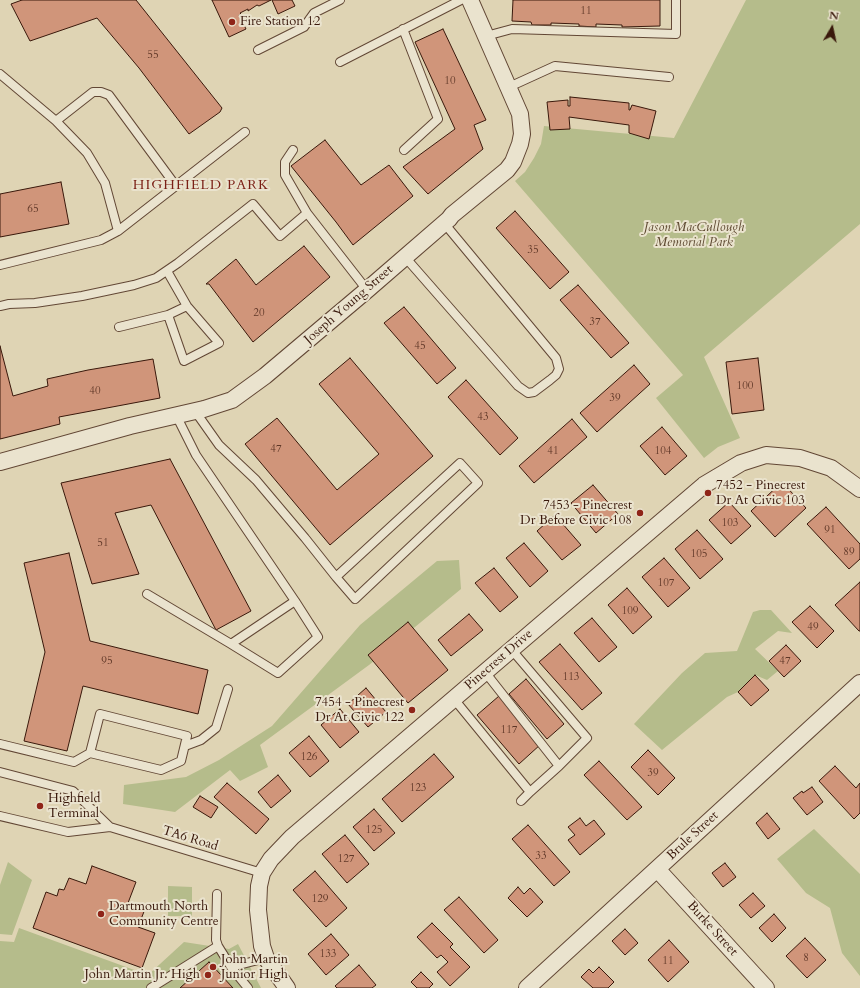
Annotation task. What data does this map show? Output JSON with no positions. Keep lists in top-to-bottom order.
{
  "streets": {
    "street": [
      "Joseph Young Street",
      "Pinecrest Drive",
      "Brule Street",
      "Burke Street"
    ],
    "lane": ["TA6 Road"]
  },
  "crossings": [
    ["Pinecrest Drive", "TA6 Road"],
    ["Brule Street", "Burke Street"]
  ],
  "districts": ["HIGHFIELD PARK"],
  "parks": ["Jason MacCullough Memorial Park"],
  "places": [
    "Fire Station 12",
    "7452 - Pinecrest Dr At Civic 103",
    "7453 - Pinecrest Dr Before Civic 108",
    "7454 - Pinecrest Dr At Civic 122",
    "Highfield Terminal",
    "Dartmouth North Community Centre",
    "John Martin Junior High",
    "John Martin Jr. High"
  ],
  "house_numbers": [
    "11",
    "55",
    "10",
    "65",
    "35",
    "20",
    "37",
    "45",
    "100",
    "40",
    "39",
    "43",
    "47",
    "41",
    "104",
    "103",
    "91",
    "51",
    "89",
    "105",
    "107",
    "109",
    "49",
    "95",
    "47",
    "113",
    "117",
    "126",
    "39",
    "123",
    "125",
    "33",
    "127",
    "129",
    "133",
    "8",
    "11"
  ],
  "north": "top"
}
